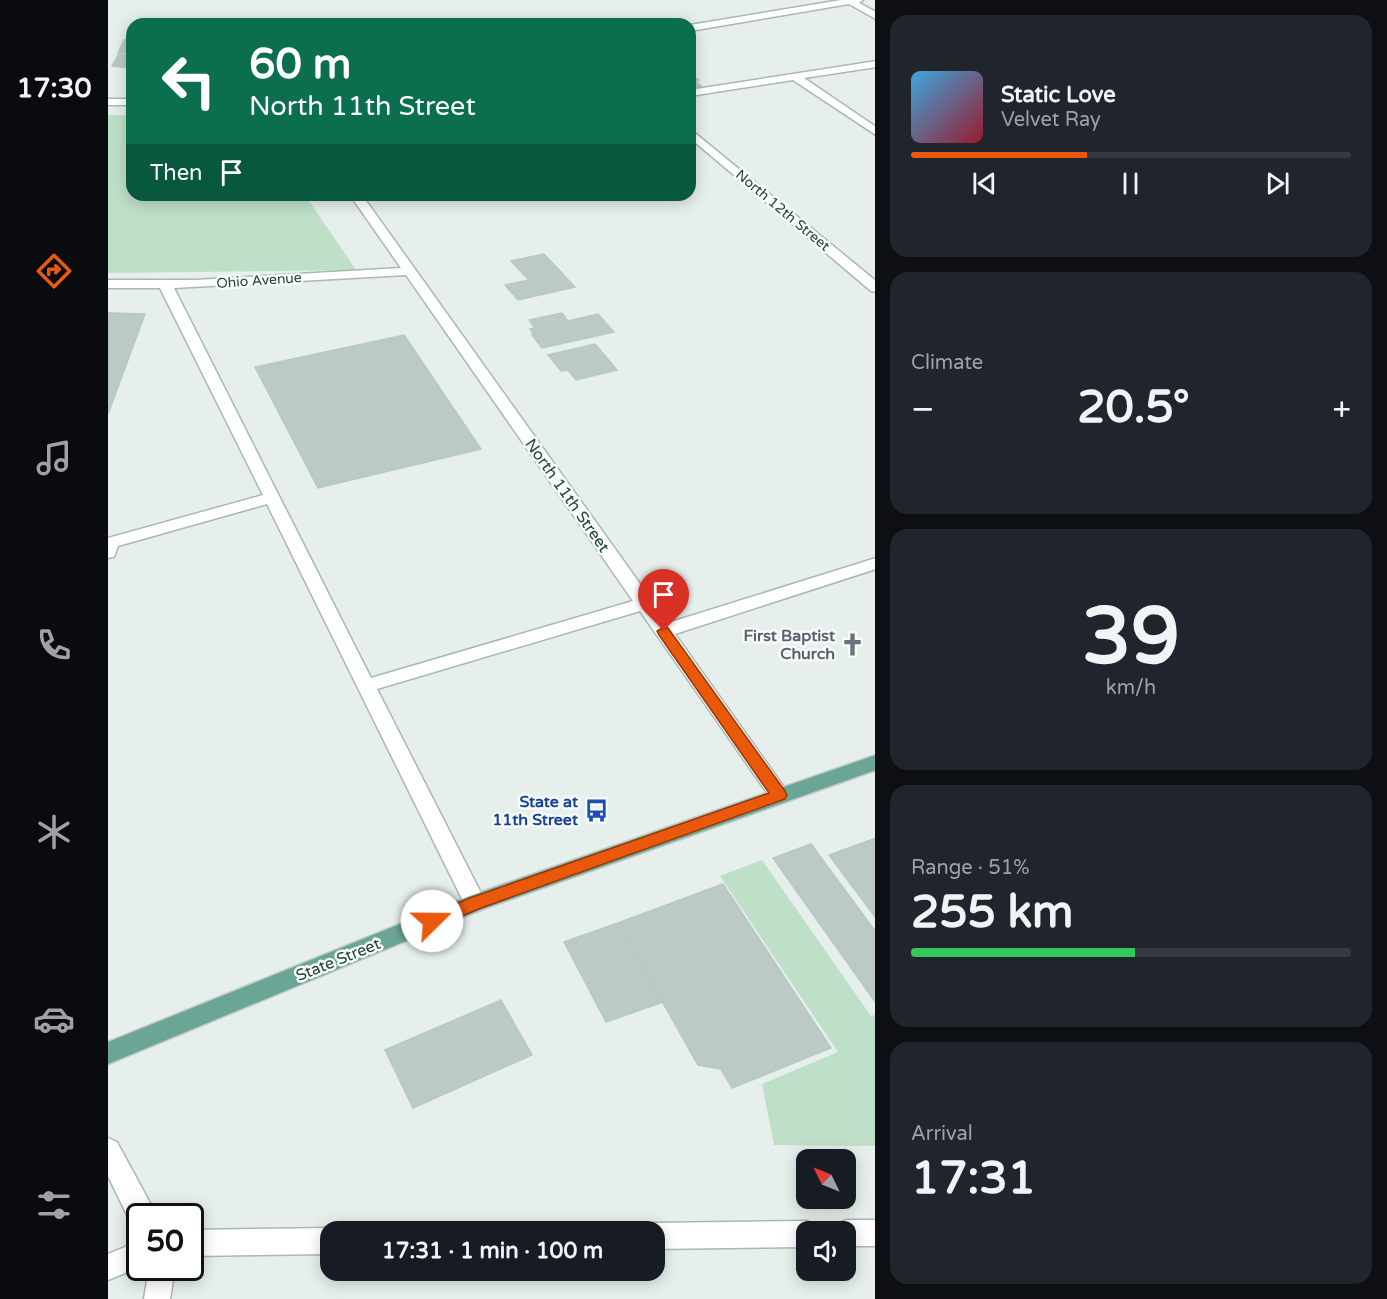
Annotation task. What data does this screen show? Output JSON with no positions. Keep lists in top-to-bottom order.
{
  "streets": {
    "main road": ["State Street"],
    "street": ["North 12th Street", "Ohio Avenue", "North 11th Street"]
  },
  "crossings": [
    ["Ohio Avenue", "North 11th Street"],
    ["North 11th Street", "State Street"]
  ],
  "places": {
    "church": ["First Baptist Church"],
    "bus stop": ["State at 11th Street"]
  },
  "north": "top left",
  "page": {
    "tabs": "17:30",
    "turn": ["60 m", "North 11th Street"],
    "song": ["Static Love", "Velvet Ray"],
    "then": "Then",
    "tile": [
      "Climate",
      ["39", "km/h"],
      ["Range · 51%", "255 km"],
      ["Arrival", "17:31"]
    ],
    "heat": ["−", "20.5°", "+"],
    "limit": "50",
    "trip": "17:31 · 1 min · 100 m"
  }
}
